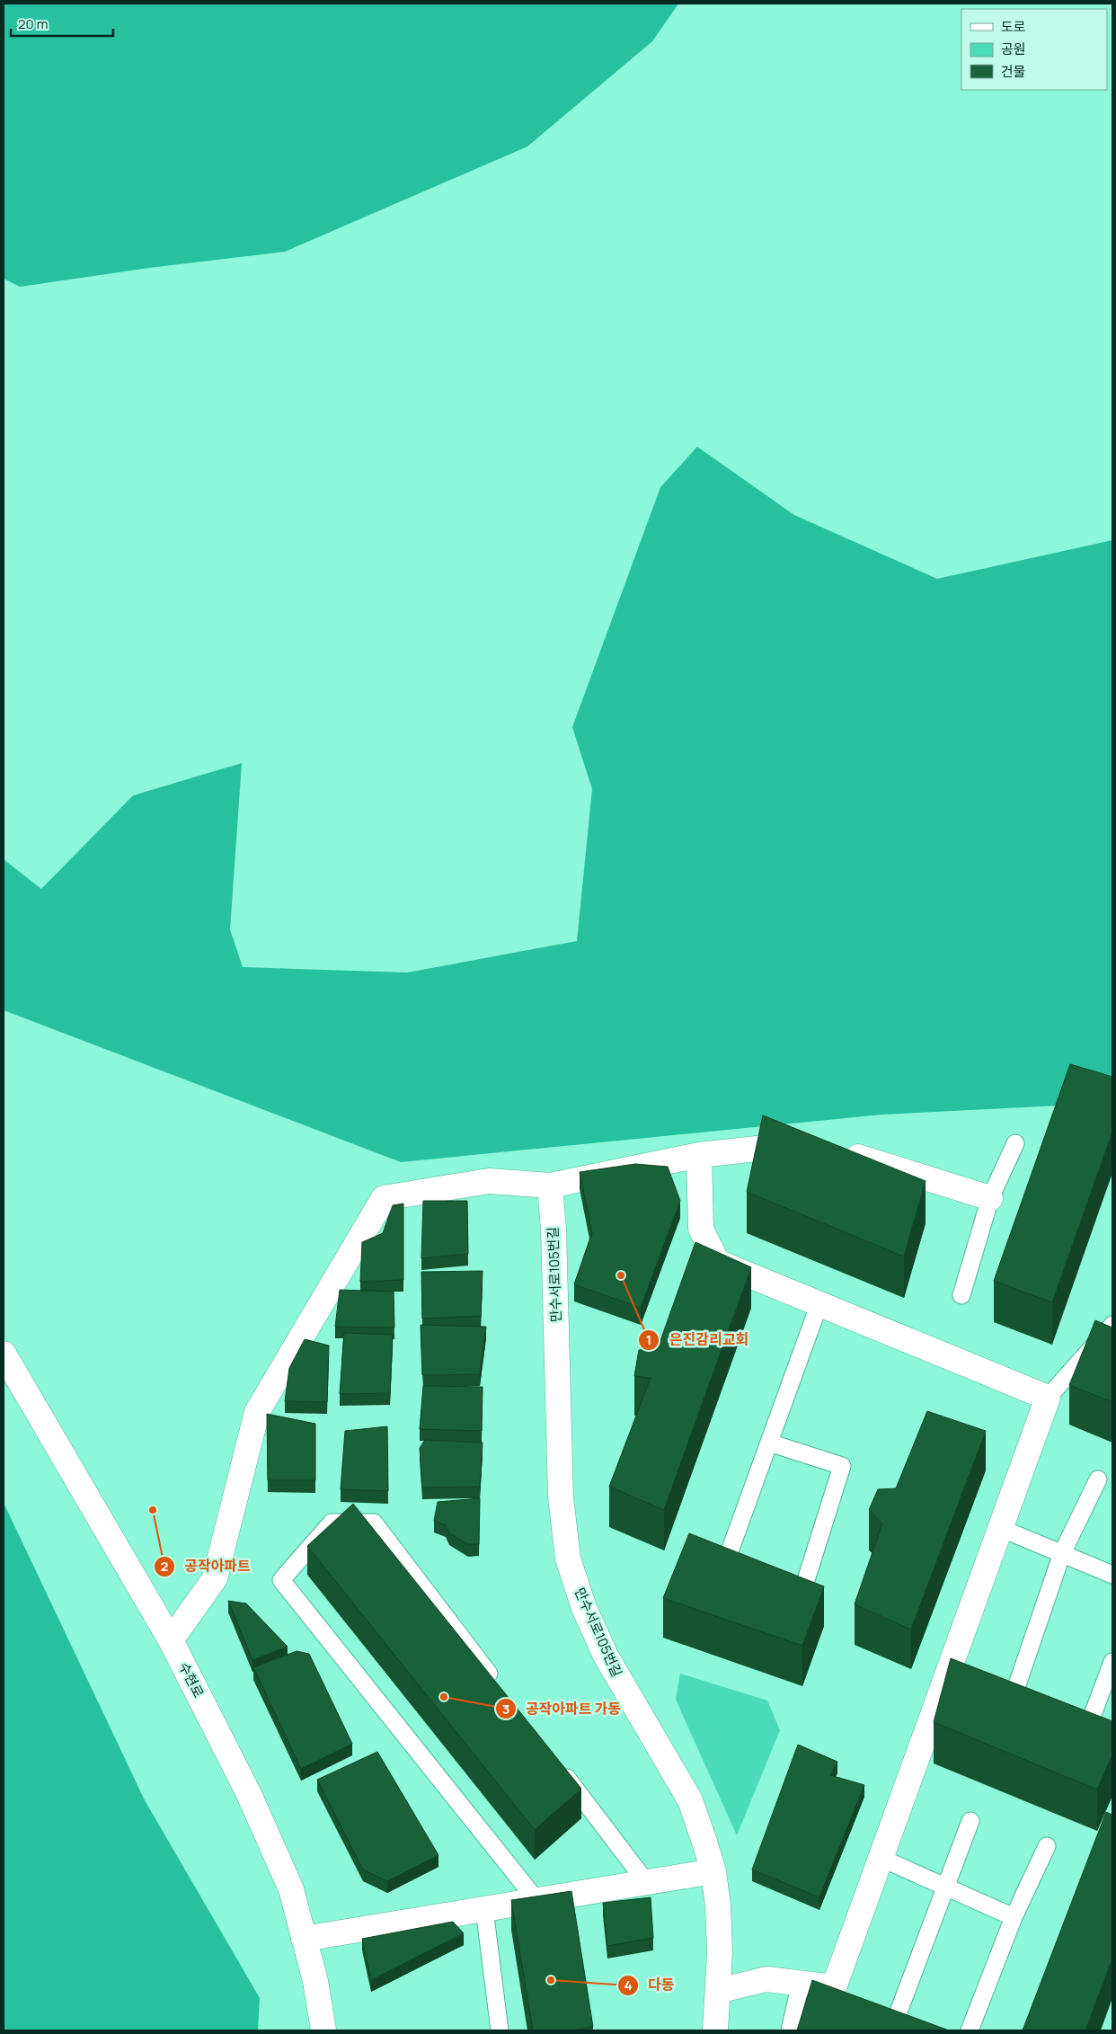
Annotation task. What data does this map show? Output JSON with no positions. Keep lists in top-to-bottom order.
{
  "streets": {
    "street": ["만수서로105번길", "수현로"]
  },
  "places": [
    "은진감리교회",
    "공작아파트",
    "공작아파트 가동",
    "다동"
  ],
  "legend": ["도로", "공원", "건물"],
  "scale_bar": "20 m"
}
